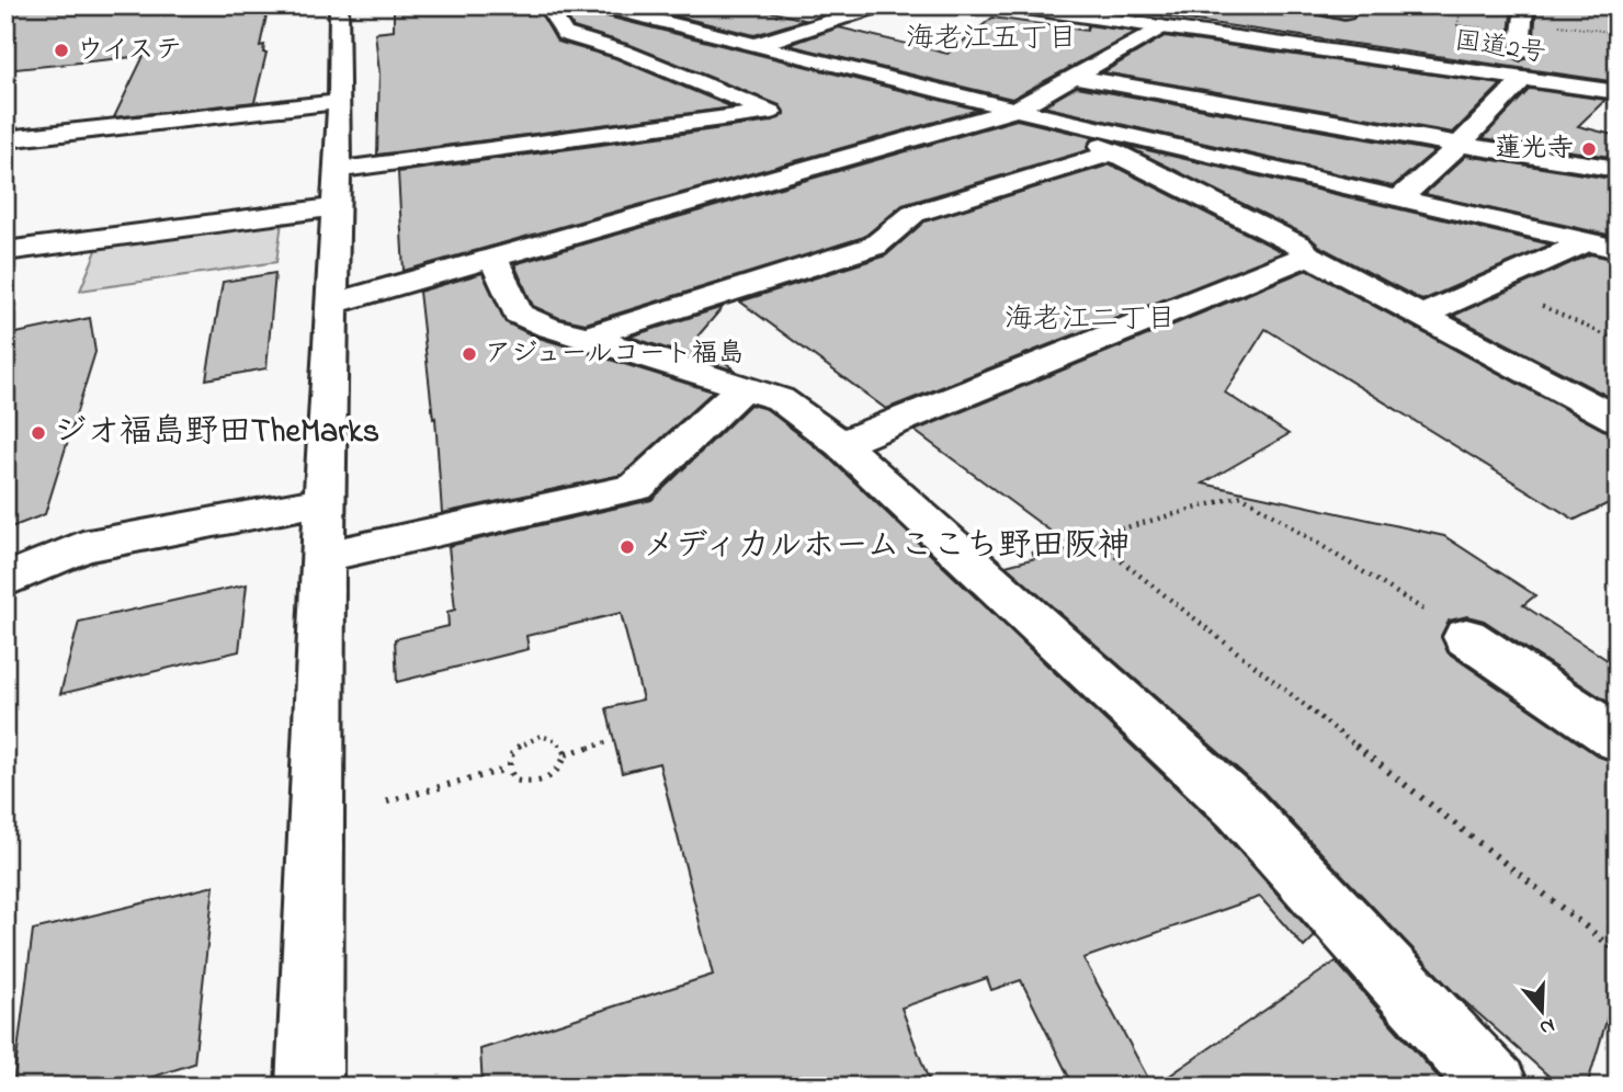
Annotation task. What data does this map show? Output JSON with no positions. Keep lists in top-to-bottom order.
{
  "streets": {
    "main road": ["国道2号"]
  },
  "districts": ["海老江五丁目", "海老江二丁目"],
  "places": [
    "ウイステ",
    "蓮光寺",
    "アジュールコート福島",
    "ジオ福島野田TheMarks",
    "メディカルホームここち野田阪神"
  ],
  "north": "bottom"
}
